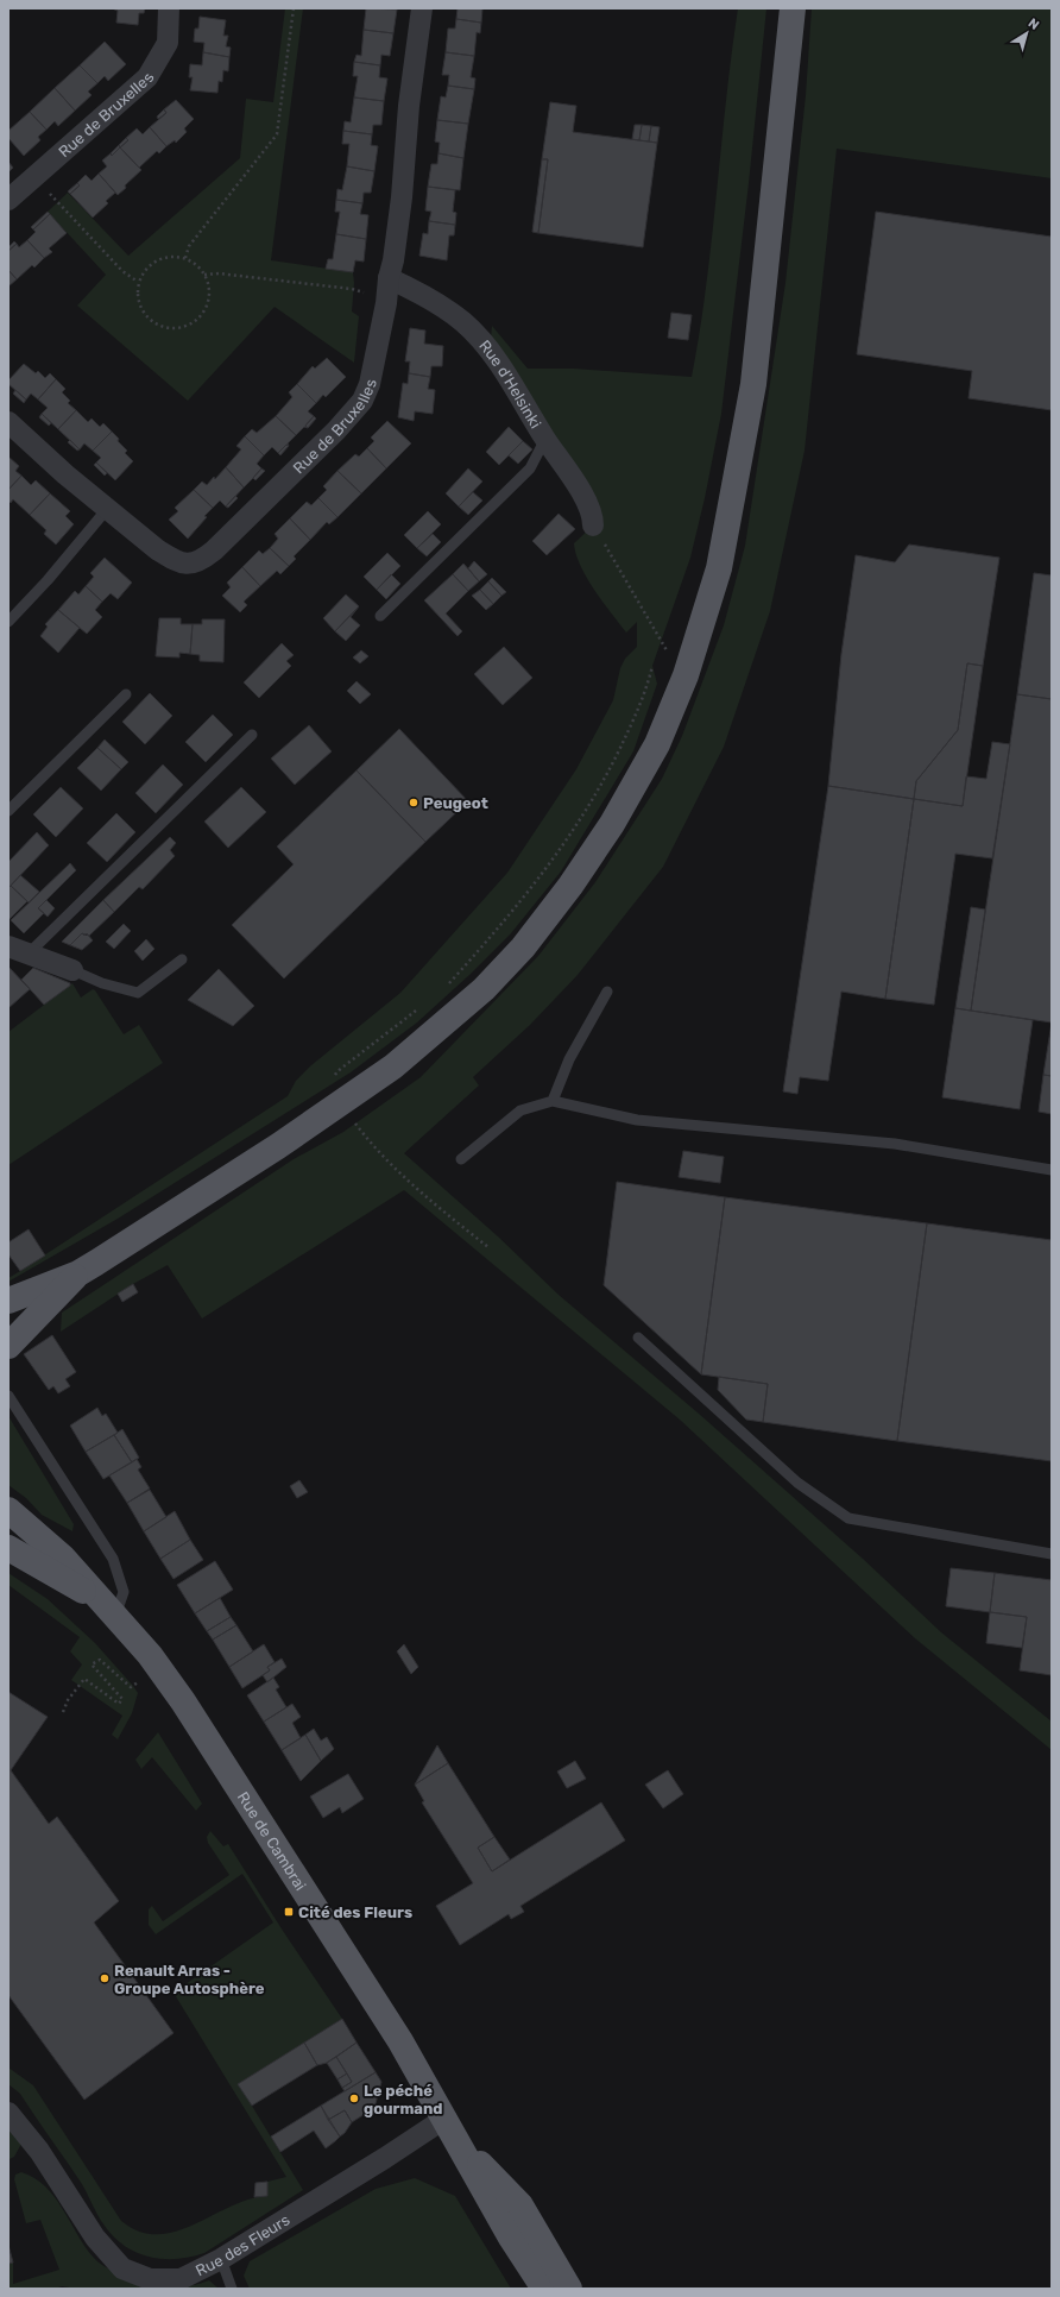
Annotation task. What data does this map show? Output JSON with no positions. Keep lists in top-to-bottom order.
{
  "streets": {
    "main road": ["Rue de Cambrai"],
    "street": ["Rue de Bruxelles", "Rue d'Helsinki", "Rue des Fleurs"]
  },
  "crossings": [
    ["Rue de Bruxelles", "Rue d'Helsinki"],
    ["Rue de Cambrai", "Rue des Fleurs"]
  ],
  "places": {
    "other": ["Peugeot", "Renault Arras - Groupe Autosphère", "Le péché gourmand"],
    "transit": ["Cité des Fleurs"]
  },
  "north": "top right"
}
